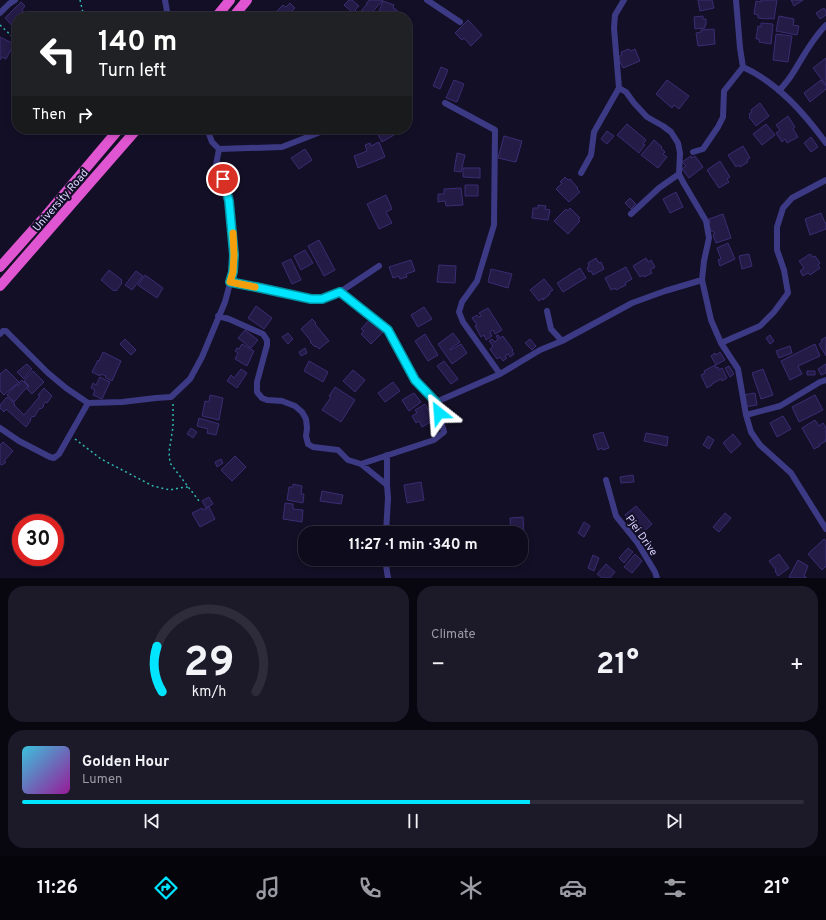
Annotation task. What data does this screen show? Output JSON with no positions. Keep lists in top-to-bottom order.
{
  "streets": {
    "highway": ["University Road"],
    "street": ["Pjei Drive"]
  },
  "page": {
    "turn": ["140 m", "Turn left"],
    "then": "Then",
    "limit": "30",
    "trip": "11:27 · 1 min · 340 m",
    "tile": "Climate",
    "heat": ["−", "21°", "+"],
    "song": ["Golden Hour", "Lumen"],
    "tabs": ["11:26", "21°"],
    "gauge": ["29", "km/h"]
  }
}
